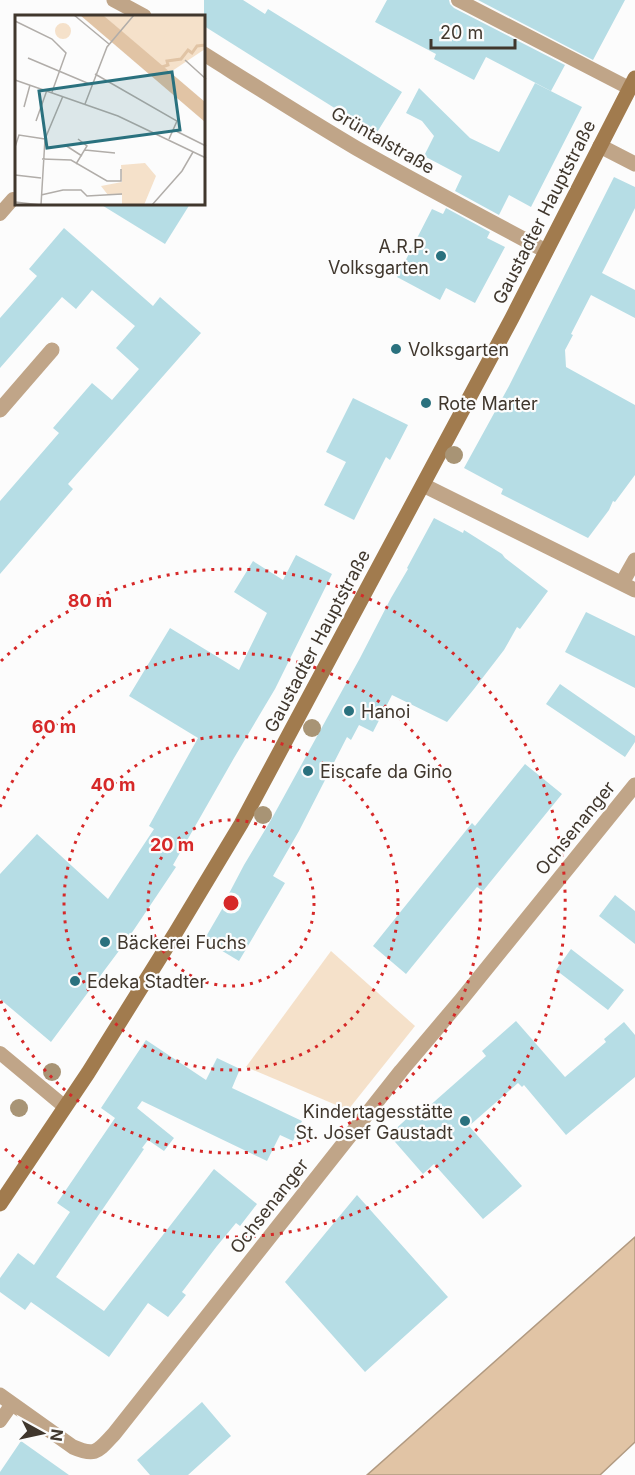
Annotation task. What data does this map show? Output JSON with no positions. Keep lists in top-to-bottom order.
{
  "streets": {
    "street": ["Grüntalstraße", "Gaustadter Hauptstraße", "Ochsenanger"]
  },
  "crossings": [
    ["Grüntalstraße", "Gaustadter Hauptstraße"]
  ],
  "places": [
    "A.R.P. Volksgarten",
    "Volksgarten",
    "Rote Marter",
    "Hanoi",
    "Eiscafe da Gino",
    "Bäckerei Fuchs",
    "Edeka Stadter",
    "Kindertagesstätte St. Josef Gaustadt"
  ],
  "scale_bar": "20 m",
  "north": "right",
  "rings": [
    "80 m",
    "60 m",
    "40 m",
    "20 m"
  ]
}
